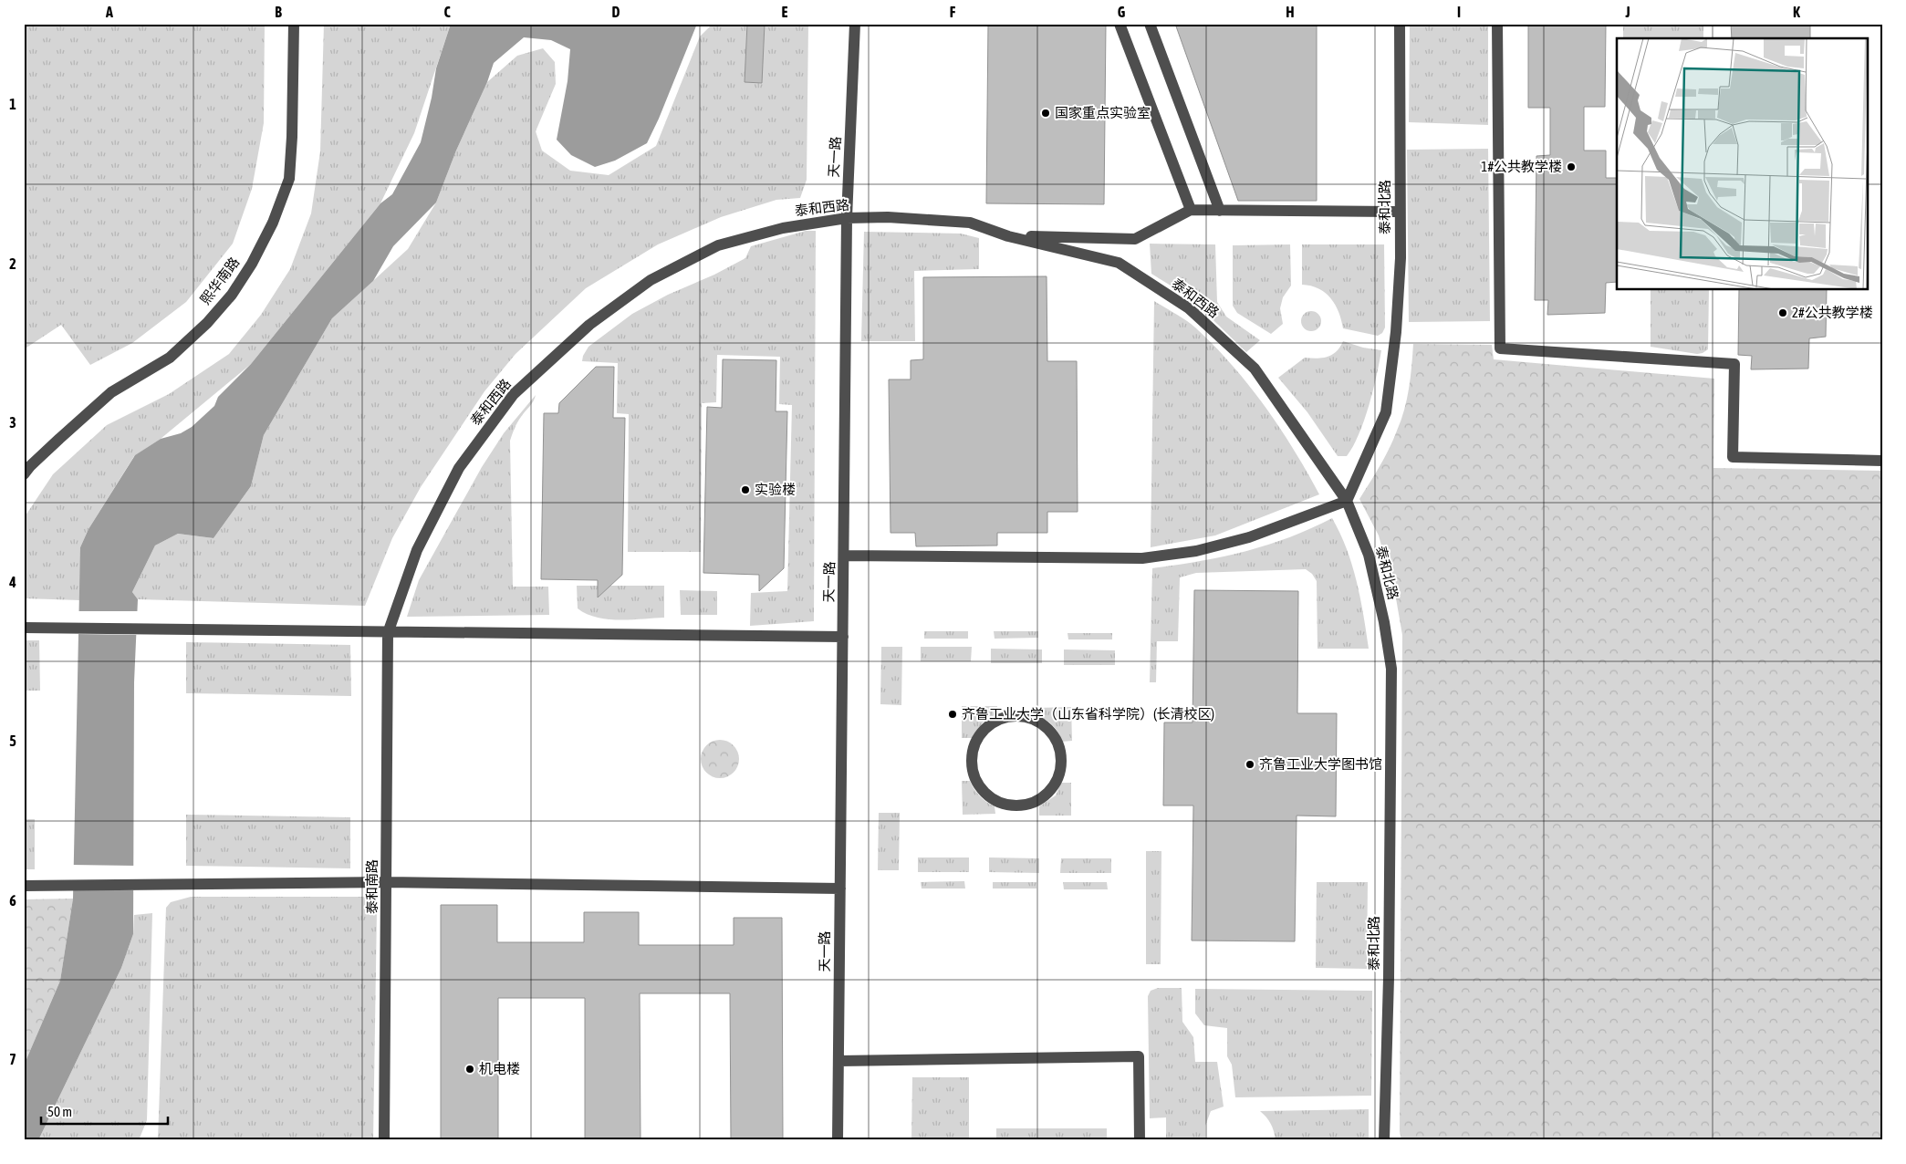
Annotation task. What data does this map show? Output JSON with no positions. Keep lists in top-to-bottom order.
{
  "streets": {
    "street": [
      "天一路",
      "泰和北路",
      "泰和西路",
      "熙华南路",
      "泰和南路"
    ]
  },
  "crossings": [
    ["天一路", "泰和西路"],
    ["泰和北路", "泰和西路"],
    ["泰和西路", "泰和南路"]
  ],
  "places": [
    "国家重点实验室",
    "1#公共教学楼",
    "2#公共教学楼",
    "实验楼",
    "齐鲁工业大学（山东省科学院）(长清校区)",
    "齐鲁工业大学图书馆",
    "机电楼"
  ],
  "scale_bar": "50 m",
  "grid": {
    "columns": [
      "A",
      "B",
      "C",
      "D",
      "E",
      "F",
      "G",
      "H",
      "I",
      "J",
      "K"
    ],
    "rows": [
      "1",
      "2",
      "3",
      "4",
      "5",
      "6",
      "7"
    ]
  }
}
